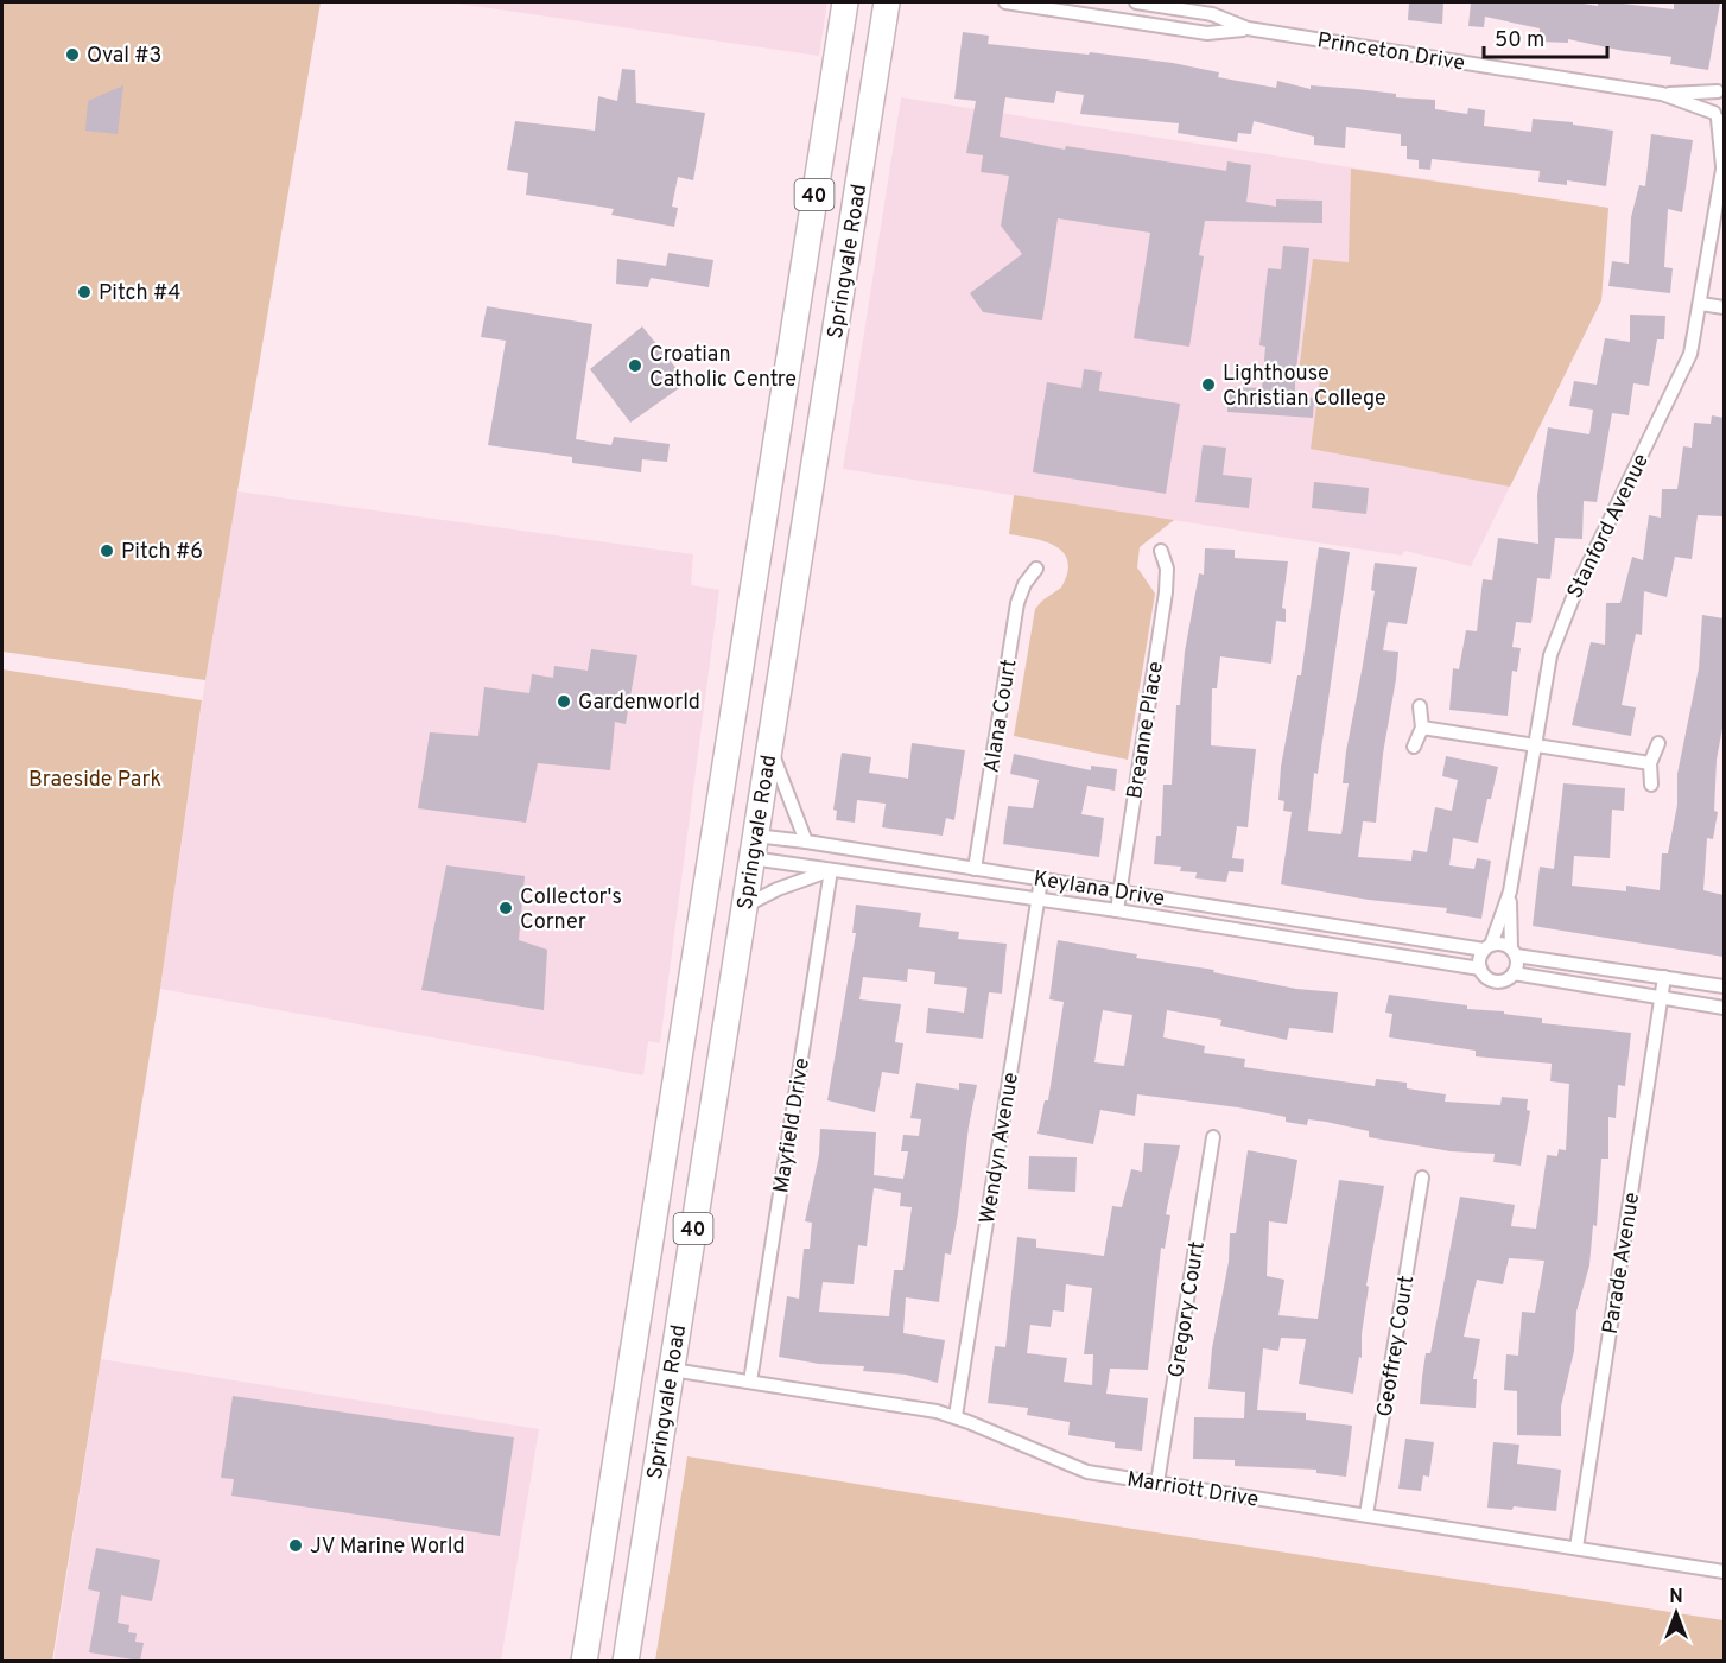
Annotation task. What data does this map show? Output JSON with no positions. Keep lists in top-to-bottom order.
{
  "streets": {
    "highway": ["40", "Springvale Road", "Keylana Drive"],
    "street": [
      "Princeton Drive",
      "Stanford Avenue",
      "Alana Court",
      "Breanne Place",
      "Mayfield Drive",
      "Wendyn Avenue",
      "Parade Avenue",
      "Gregory Court",
      "Geoffrey Court",
      "Marriott Drive"
    ]
  },
  "crossings": [
    ["Princeton Drive", "Stanford Avenue"],
    ["Springvale Road", "Keylana Drive"],
    ["Springvale Road", "Marriott Drive"],
    ["Stanford Avenue", "Keylana Drive"],
    ["Alana Court", "Keylana Drive"],
    ["Breanne Place", "Keylana Drive"],
    ["Keylana Drive", "Mayfield Drive"],
    ["Keylana Drive", "Wendyn Avenue"],
    ["Mayfield Drive", "Marriott Drive"],
    ["Wendyn Avenue", "Marriott Drive"],
    ["Parade Avenue", "Marriott Drive"],
    ["Gregory Court", "Marriott Drive"],
    ["Geoffrey Court", "Marriott Drive"]
  ],
  "parks": ["Braeside Park"],
  "places": [
    "Oval #3",
    "Pitch #4",
    "Croatian Catholic Centre",
    "Lighthouse Christian College",
    "Pitch #6",
    "Gardenworld",
    "Collector's Corner",
    "JV Marine World"
  ],
  "scale_bar": "50 m",
  "north": "top"
}
